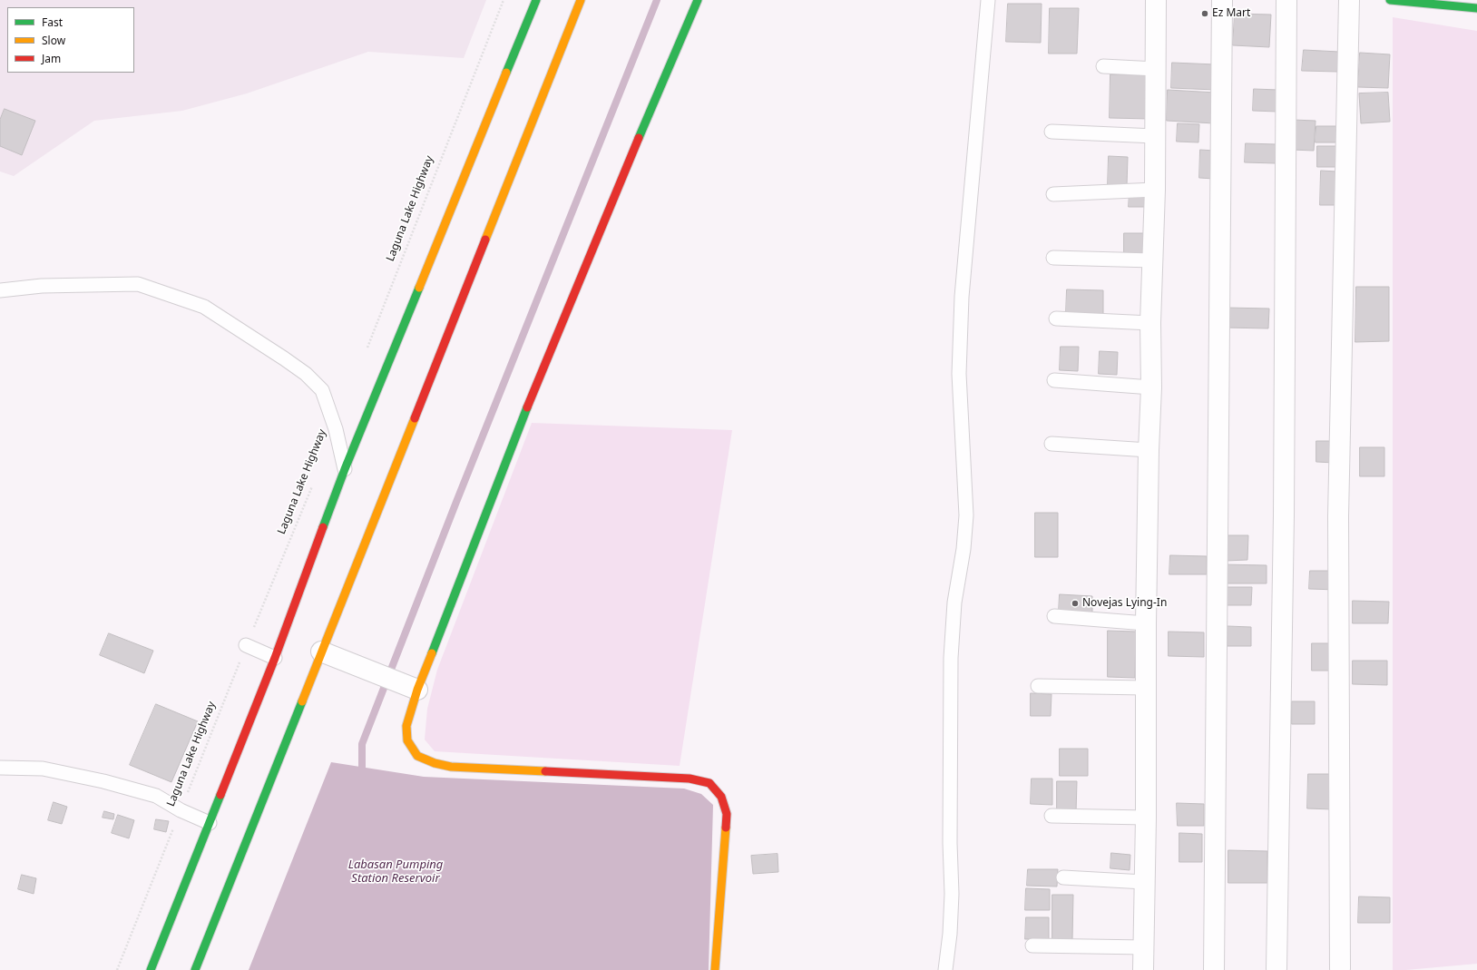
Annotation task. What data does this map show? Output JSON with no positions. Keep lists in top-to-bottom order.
{
  "streets": {
    "path": ["Laguna Lake Highway"]
  },
  "water": ["Labasan Pumping Station Reservoir"],
  "places": ["Ez Mart", "Novejas Lying-In"],
  "legend": ["Fast", "Slow", "Jam"]
}
